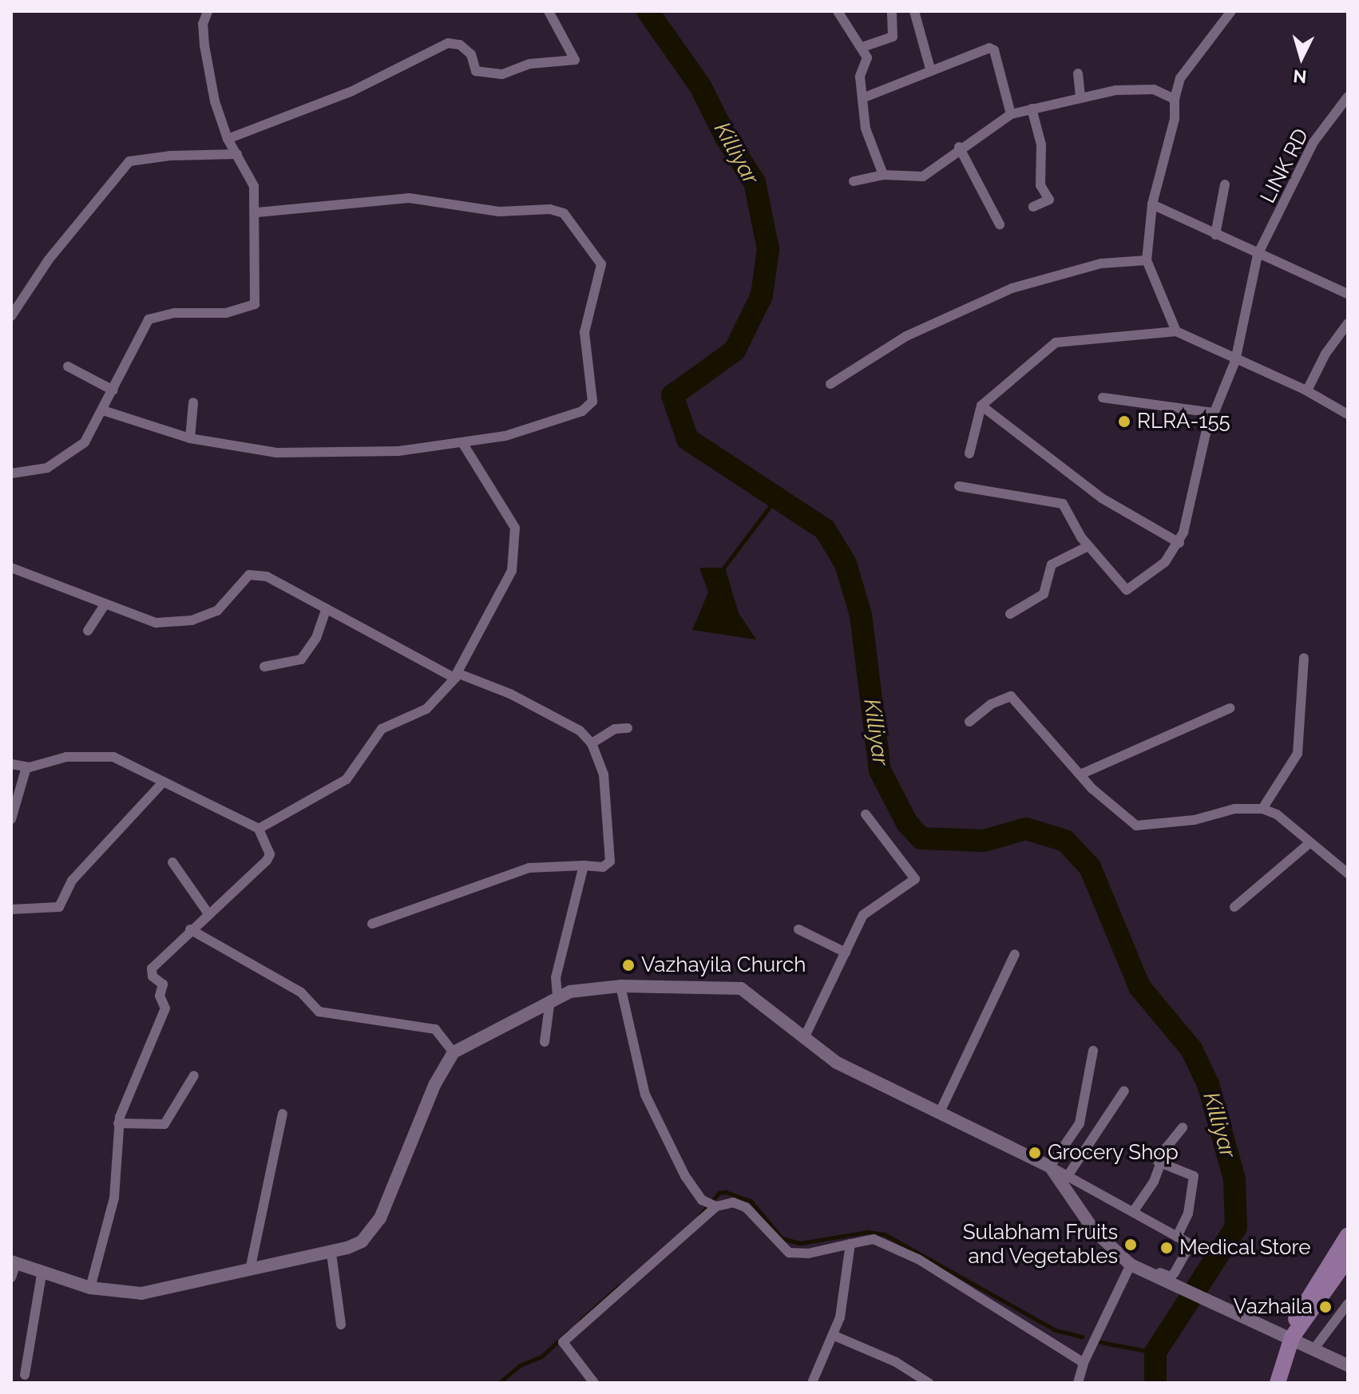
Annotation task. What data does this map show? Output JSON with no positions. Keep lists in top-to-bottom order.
{
  "streets": {
    "street": ["LINK RD"]
  },
  "water": ["Killiyar"],
  "places": [
    "RLRA-155",
    "Vazhayila Church",
    "Grocery Shop",
    "Sulabham Fruits and Vegetables",
    "Medical Store",
    "Vazhaila"
  ],
  "north": "bottom"
}
